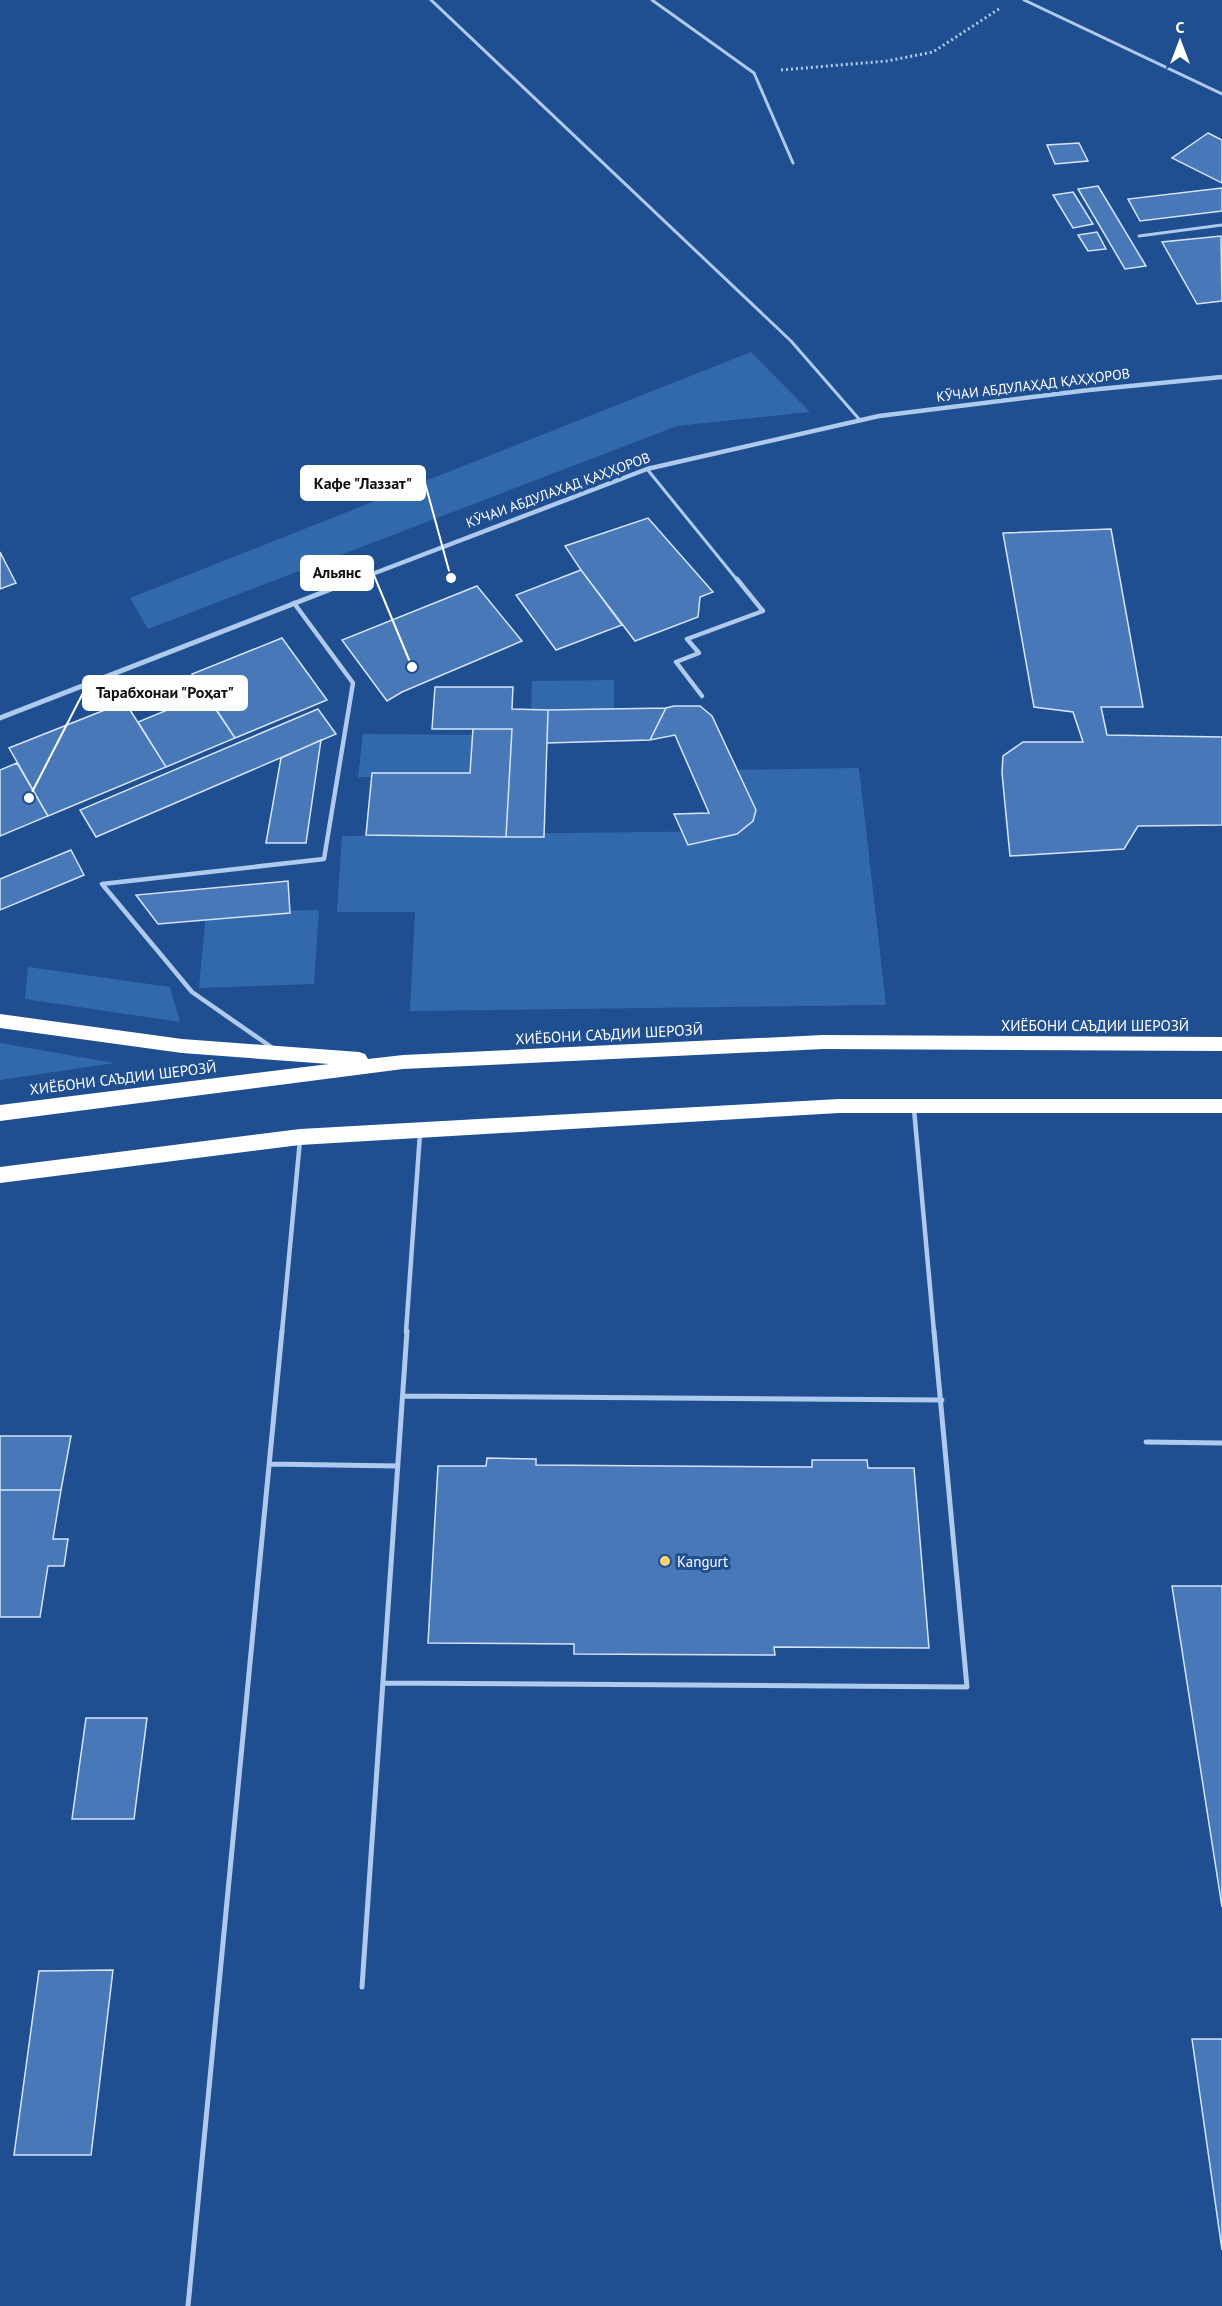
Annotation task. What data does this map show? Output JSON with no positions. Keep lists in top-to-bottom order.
{
  "streets": {
    "highway": ["ХИЁБОНИ САЪДИИ ШЕРОЗӢ"],
    "street": ["КӮЧАИ АБДУЛАҲАД ҚАҲҲОРОВ"]
  },
  "places": [
    "Кафе \"Лаззат\"",
    "Альянс",
    "Тарабхонаи \"Роҳат\"",
    "Kangurt"
  ],
  "north": "top"
}
